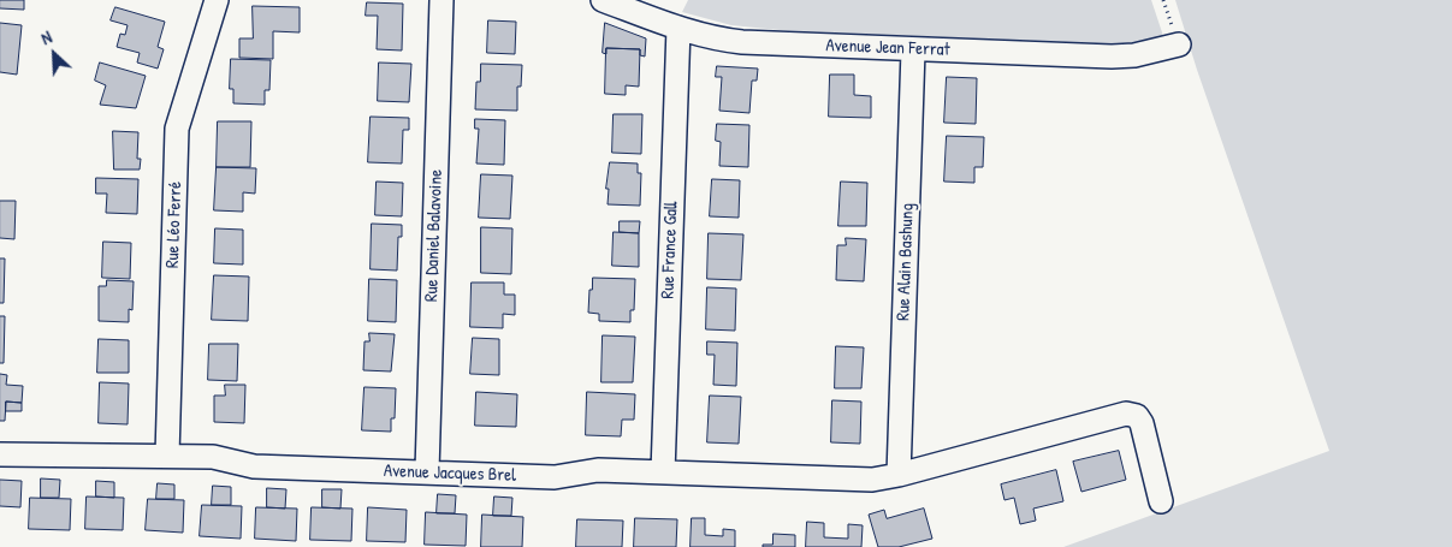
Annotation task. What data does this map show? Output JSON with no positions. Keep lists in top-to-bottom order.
{
  "streets": {
    "street": [
      "Avenue Jean Ferrat",
      "Rue Léo Ferré",
      "Rue Daniel Balavoine",
      "Rue France Gall",
      "Rue Alain Bashung",
      "Avenue Jacques Brel"
    ]
  },
  "crossings": [
    ["Avenue Jean Ferrat", "Rue France Gall"],
    ["Avenue Jean Ferrat", "Rue Alain Bashung"],
    ["Rue Léo Ferré", "Avenue Jacques Brel"],
    ["Rue Daniel Balavoine", "Avenue Jacques Brel"],
    ["Rue France Gall", "Avenue Jacques Brel"],
    ["Rue Alain Bashung", "Avenue Jacques Brel"]
  ],
  "north": "top left"
}
